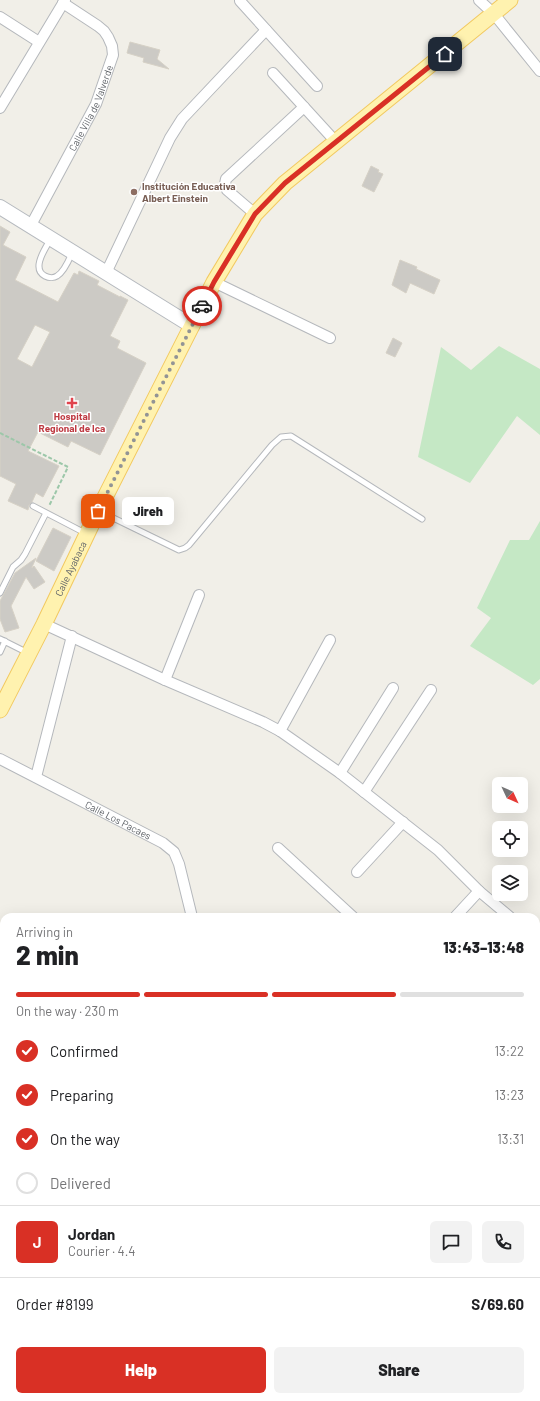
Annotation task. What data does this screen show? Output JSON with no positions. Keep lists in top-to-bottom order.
{
  "streets": {
    "main road": ["Calle Ayabaca"],
    "street": ["Calle Villa de Valverde", "Calle Los Pacaes"]
  },
  "places": {
    "other": ["Institución Educativa Albert Einstein", "Jireh"],
    "health": ["Hospital Regional de Ica"]
  },
  "north": "bottom right",
  "page": {
    "bubble": "Jireh",
    "heading": ["2 min", "Arriving in", "13:43–13:48"],
    "panel": [
      "Jordan",
      "Courier · 4.4",
      "Order #8199",
      "S/69.60"
    ],
    "bar": "On the way · 230 m",
    "list": [
      ["Confirmed", "13:22"],
      ["Preparing", "13:23"],
      ["On the way", "13:31"],
      "Delivered"
    ],
    "round": "J",
    "buttons": ["Help", "Share"]
  }
}
